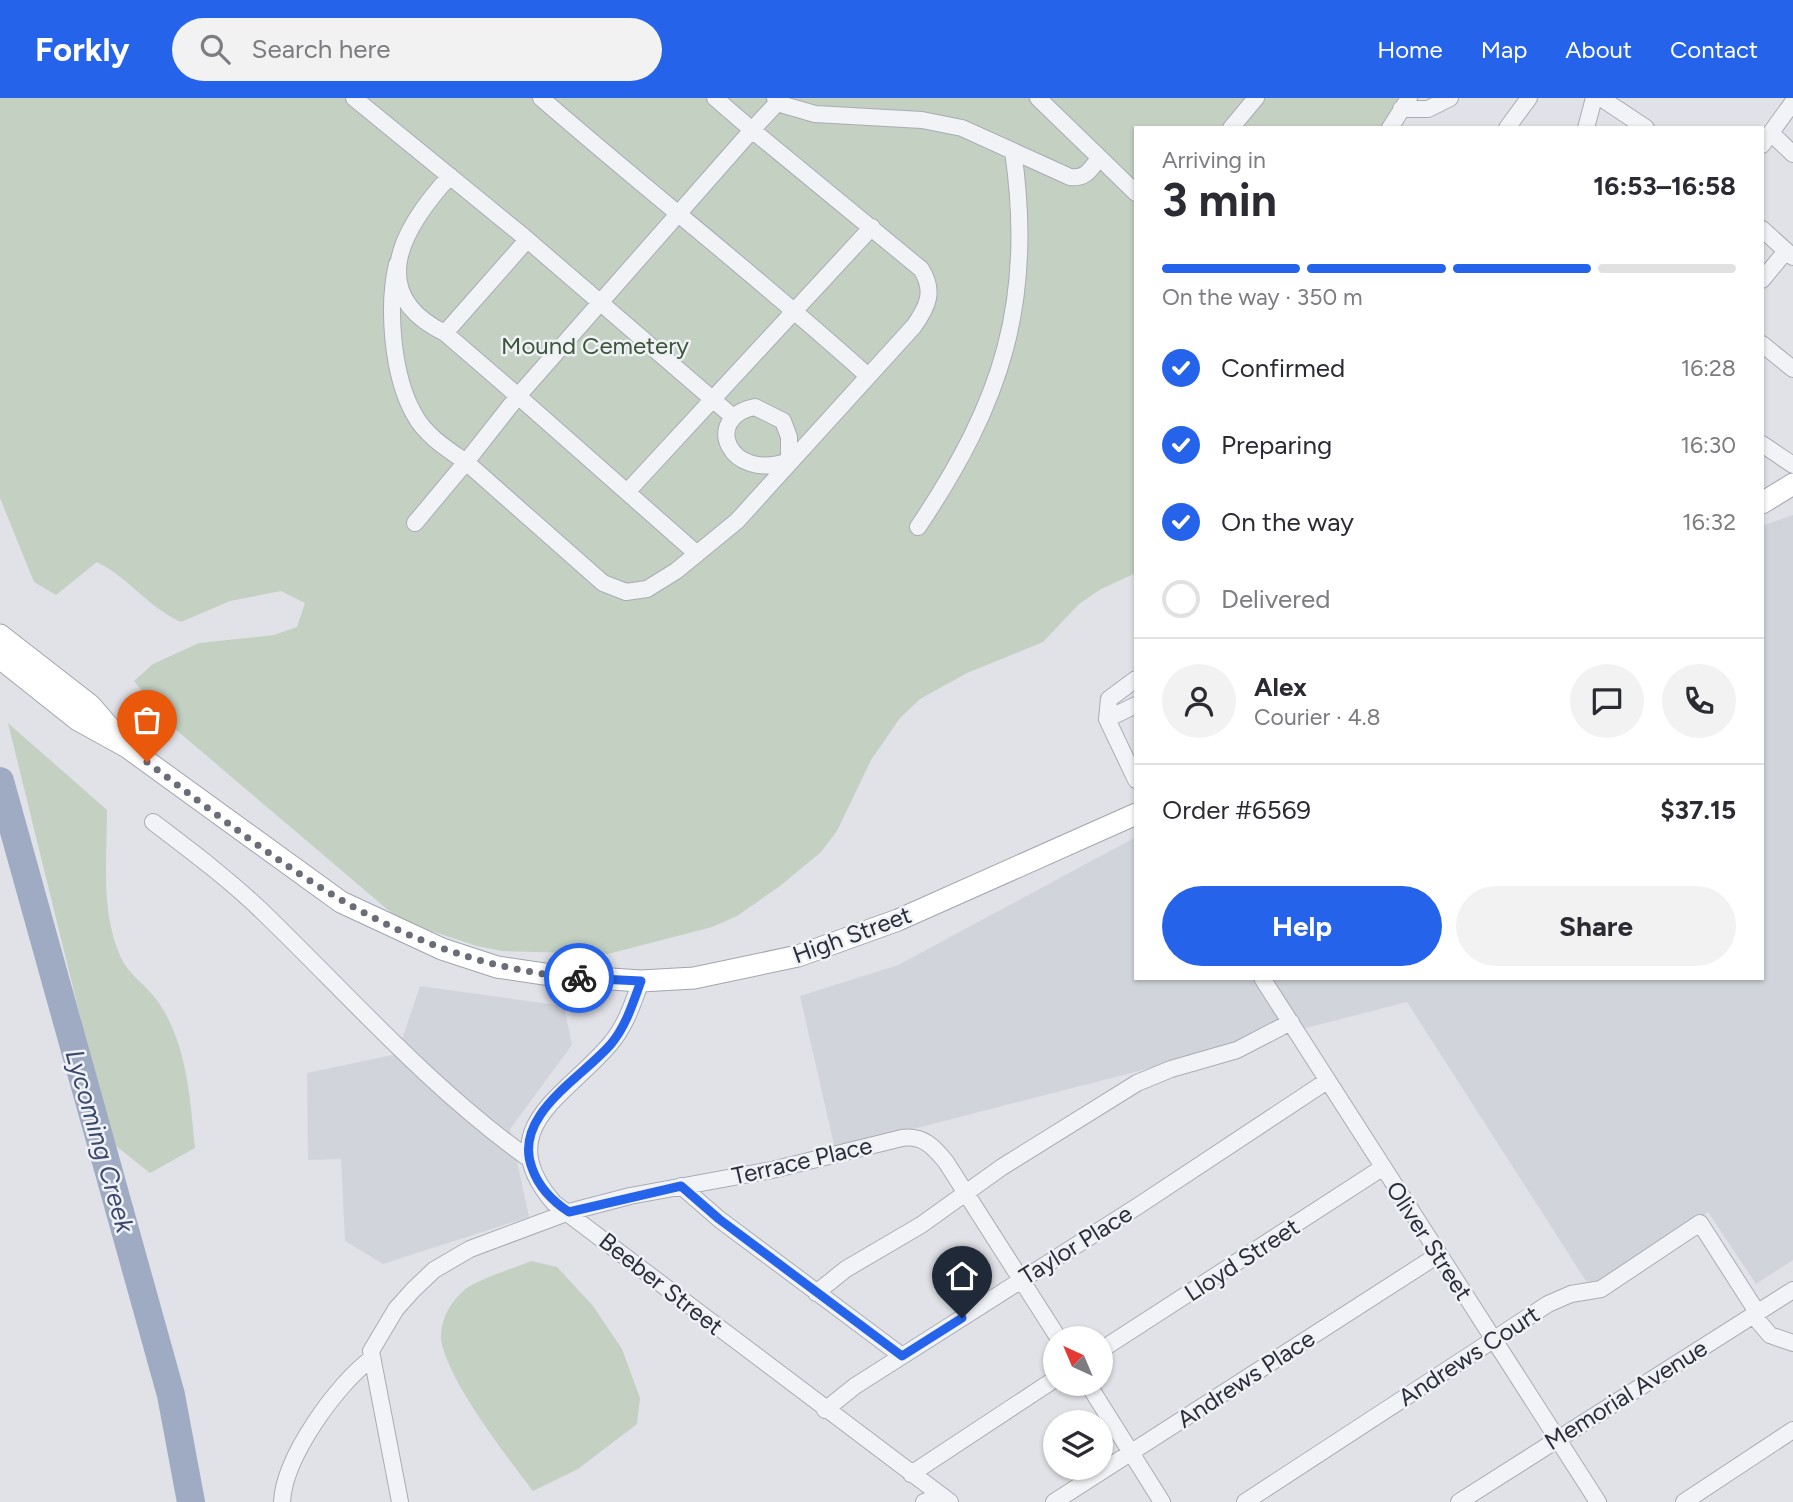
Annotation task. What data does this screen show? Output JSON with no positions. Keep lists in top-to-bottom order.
{
  "streets": {
    "main road": ["High Street"],
    "street": [
      "Terrace Place",
      "Oliver Street",
      "Taylor Place",
      "Lloyd Street",
      "Beeber Street",
      "Andrews Court",
      "Andrews Place",
      "Memorial Avenue"
    ]
  },
  "crossings": [
    ["Terrace Place", "Beeber Street"],
    ["Oliver Street", "Taylor Place"],
    ["Oliver Street", "Lloyd Street"],
    ["Oliver Street", "Andrews Court"],
    ["Oliver Street", "Andrews Place"],
    ["Oliver Street", "Memorial Avenue"],
    ["Taylor Place", "Beeber Street"],
    ["Andrews Court", "Memorial Avenue"]
  ],
  "water": ["Lycoming Creek"],
  "parks": ["Mound Cemetery"],
  "north": "top left",
  "page": {
    "header": "Forkly",
    "search": "Search here",
    "nav": [
      "Home",
      "Map",
      "About",
      "Contact"
    ],
    "heading": ["3 min", "Arriving in", "16:53–16:58"],
    "panel": [
      "Alex",
      "Courier · 4.8",
      "Order #6569",
      "$37.15"
    ],
    "bar": "On the way · 350 m",
    "list": [
      ["Confirmed", "16:28"],
      ["Preparing", "16:30"],
      ["On the way", "16:32"],
      "Delivered"
    ],
    "buttons": ["Help", "Share"]
  }
}
